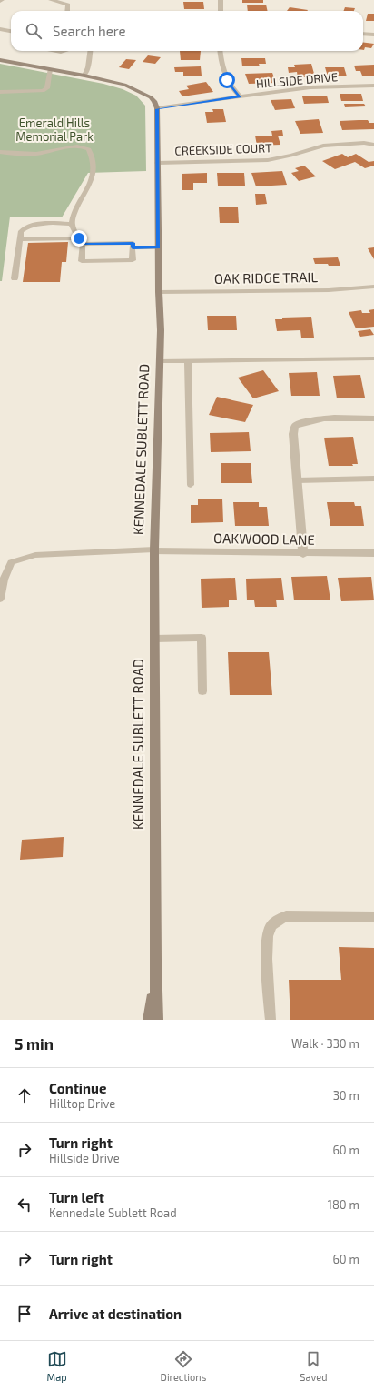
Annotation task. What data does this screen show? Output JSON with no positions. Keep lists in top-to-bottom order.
{
  "streets": {
    "main road": ["KENNEDALE SUBLETT ROAD"],
    "street": [
      "HILLSIDE DRIVE",
      "CREEKSIDE COURT",
      "OAK RIDGE TRAIL",
      "OAKWOOD LANE"
    ]
  },
  "crossings": [
    ["HILLSIDE DRIVE", "KENNEDALE SUBLETT ROAD"],
    ["CREEKSIDE COURT", "KENNEDALE SUBLETT ROAD"],
    ["OAK RIDGE TRAIL", "KENNEDALE SUBLETT ROAD"],
    ["KENNEDALE SUBLETT ROAD", "OAKWOOD LANE"]
  ],
  "parks": ["Emerald Hills Memorial Park"],
  "page": {
    "search": "Search here",
    "heading": ["5 min", "Walk · 330 m"],
    "list": [
      ["Continue", "Hilltop Drive", "30 m"],
      ["Turn right", "Hillside Drive", "60 m"],
      ["Turn left", "Kennedale Sublett Road", "180 m"],
      ["Turn right", "60 m"],
      "Arrive at destination"
    ],
    "nav": ["Map", "Directions", "Saved"]
  }
}
